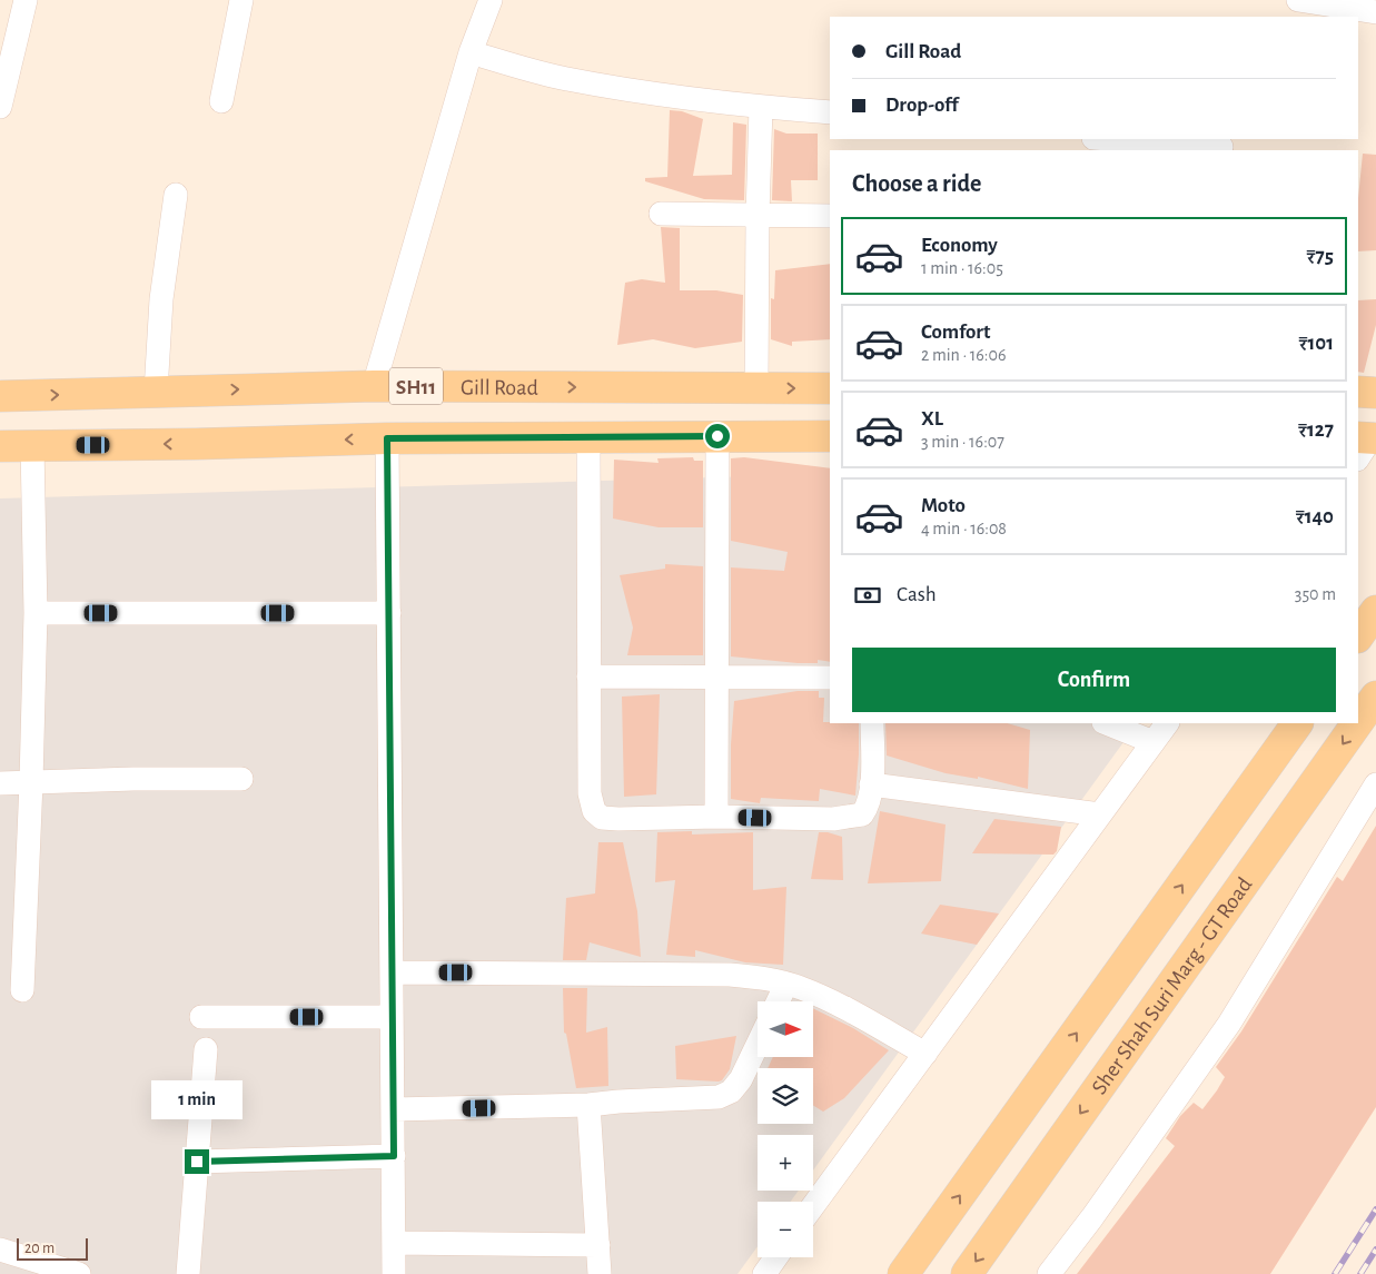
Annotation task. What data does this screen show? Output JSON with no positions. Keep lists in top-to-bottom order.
{
  "streets": {
    "main road": ["SH11", "Gill Road", "Sher Shah Suri Marg - GT Road"]
  },
  "scale_bar": "20 m",
  "north": "right",
  "page": {
    "banner": ["Gill Road", "Drop-off"],
    "heading": "Choose a ride",
    "list": [
      {
        "name": "Economy",
        "note": "1 min · 16:05",
        "value": "₹75"
      },
      {
        "name": "Comfort",
        "note": "2 min · 16:06",
        "value": "₹101"
      },
      {
        "name": "XL",
        "note": "3 min · 16:07",
        "value": "₹127"
      },
      {
        "name": "Moto",
        "note": "4 min · 16:08",
        "value": "₹140"
      }
    ],
    "pay": ["Cash", "350 m"],
    "buttons": "Confirm",
    "map_buttons": ["+", "−"],
    "bubble": "1 min",
    "scale": "20 m"
  }
}
